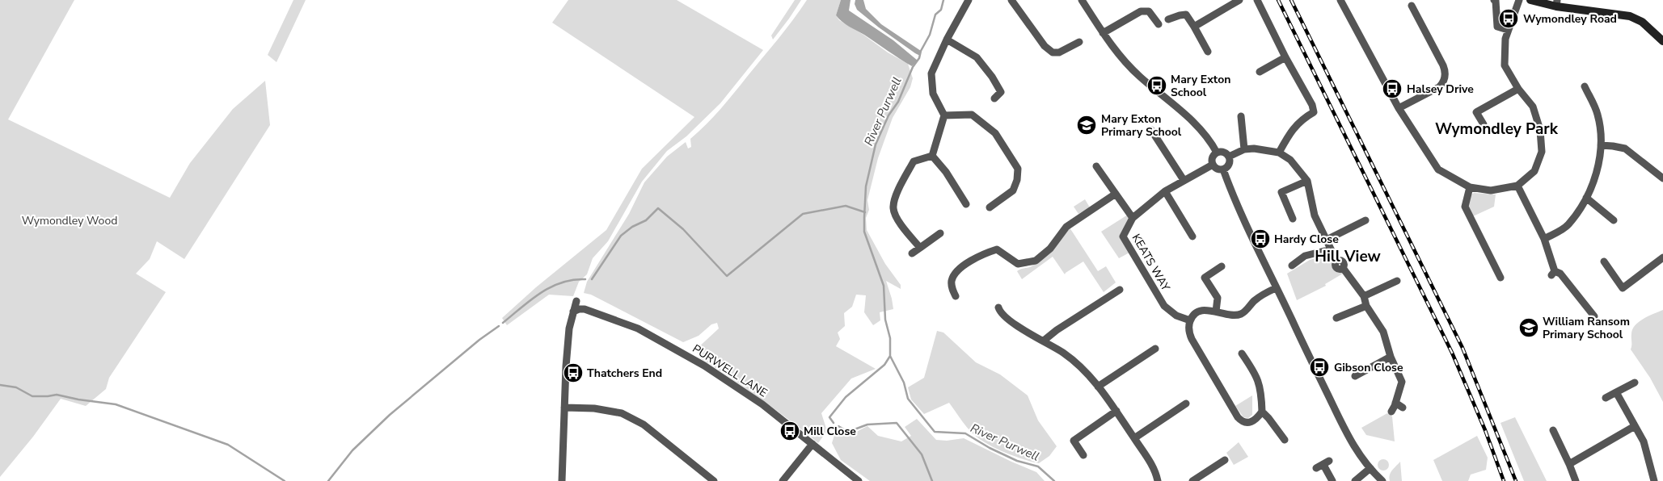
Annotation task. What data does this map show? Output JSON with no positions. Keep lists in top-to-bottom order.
{
  "streets": {
    "street": ["KEATS WAY", "PURWELL LANE"]
  },
  "districts": ["Wymondley Park", "Hill View"],
  "water": ["River Purwell"],
  "parks": ["Wymondley Wood"],
  "places": {
    "bus stop": [
      "Wymondley Road",
      "Mary Exton School",
      "Halsey Drive",
      "Hardy Close",
      "Gibson Close",
      "Thatchers End",
      "Mill Close"
    ],
    "school or university": ["Mary Exton Primary School", "William Ransom Primary School"]
  }
}
